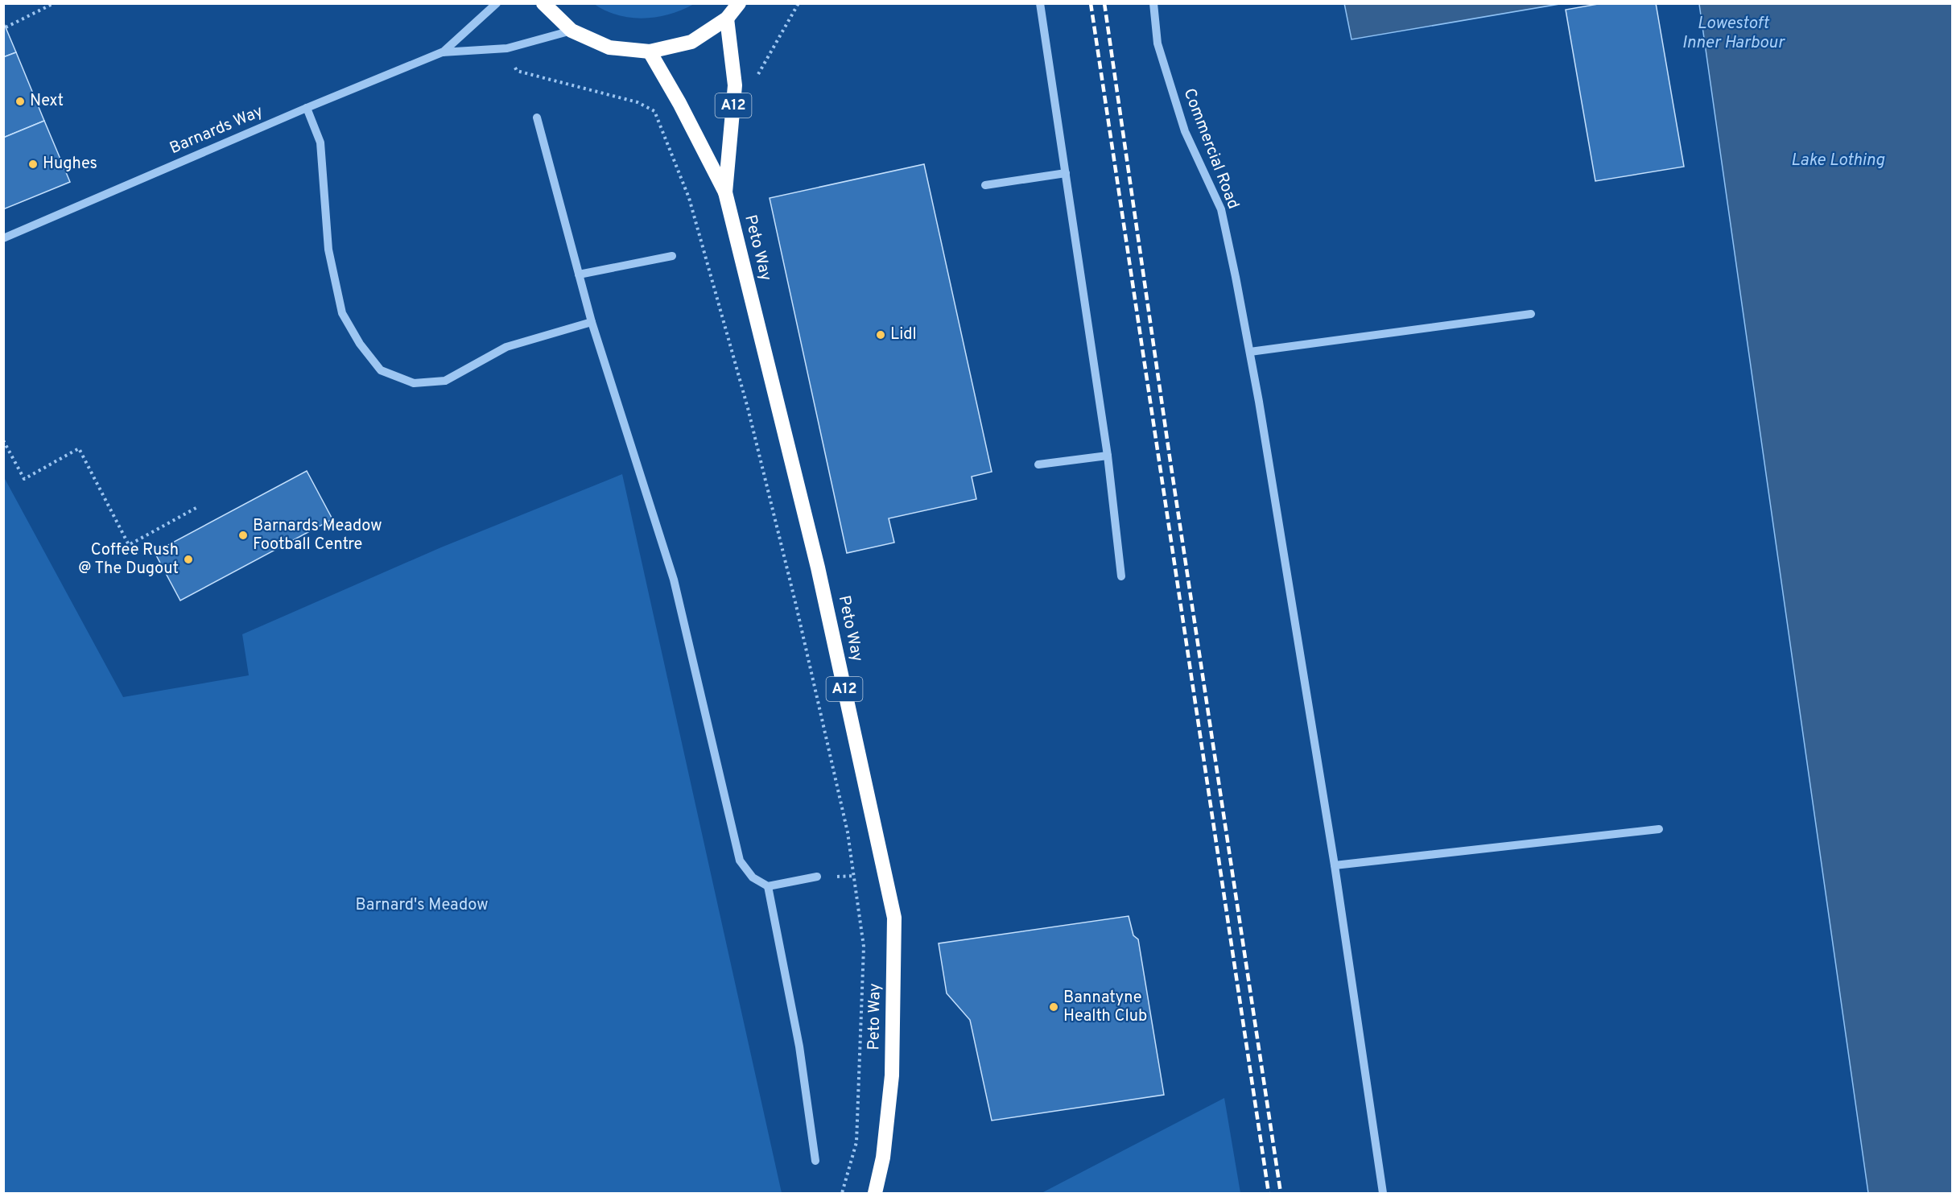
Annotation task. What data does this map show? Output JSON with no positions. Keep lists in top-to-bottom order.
{
  "streets": {
    "highway": ["A12", "Peto Way"],
    "street": ["Barnards Way", "Commercial Road"]
  },
  "water": ["Lowestoft Inner Harbour", "Lake Lothing"],
  "parks": ["Barnard's Meadow"],
  "places": [
    "Next",
    "Hughes",
    "Lidl",
    "Barnards Meadow Football Centre",
    "Coffee Rush @ The Dugout",
    "Bannatyne Health Club"
  ]
}
